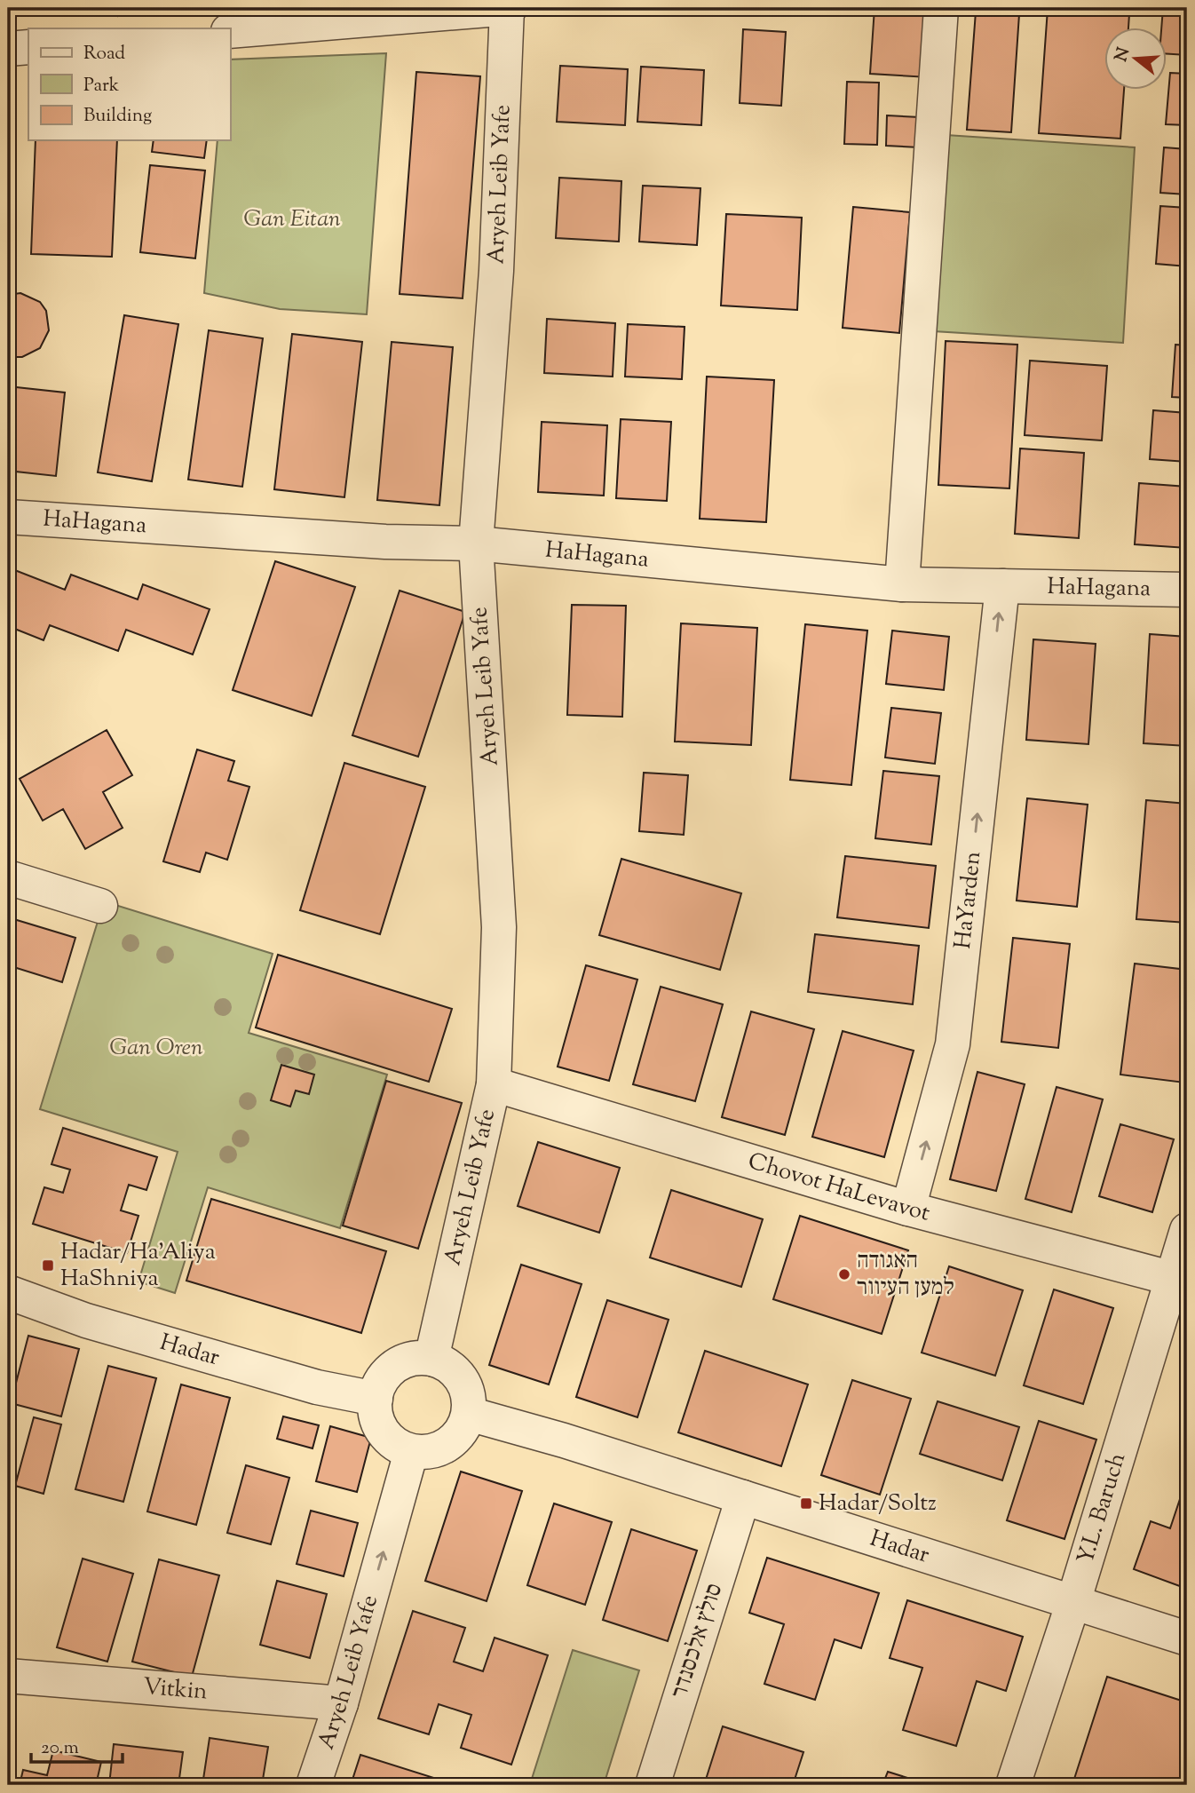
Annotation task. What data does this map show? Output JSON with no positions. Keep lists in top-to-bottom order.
{
  "streets": {
    "street": [
      "Aryeh Leib Yafe",
      "HaHagana",
      "HaYarden",
      "Chovot HaLevavot",
      "Hadar",
      "Y.L. Baruch",
      "סולץ אלכסנדר",
      "Vitkin"
    ]
  },
  "crossings": [
    ["Aryeh Leib Yafe", "HaHagana"],
    ["Aryeh Leib Yafe", "Chovot HaLevavot"],
    ["Aryeh Leib Yafe", "Hadar"],
    ["Aryeh Leib Yafe", "Vitkin"],
    ["HaHagana", "HaYarden"],
    ["HaYarden", "Chovot HaLevavot"],
    ["Chovot HaLevavot", "Y.L. Baruch"],
    ["Hadar", "Y.L. Baruch"],
    ["Hadar", "סולץ אלכסנדר"]
  ],
  "one_way": ["HaYarden"],
  "parks": ["Gan Eitan", "Gan Oren"],
  "places": {
    "transit": ["Hadar/Ha'Aliya HaShniya", "Hadar/Soltz"],
    "other": ["האגודה למען העיוור"]
  },
  "legend": ["Road", "Park", "Building"],
  "scale_bar": "20 m",
  "north": "left"
}
